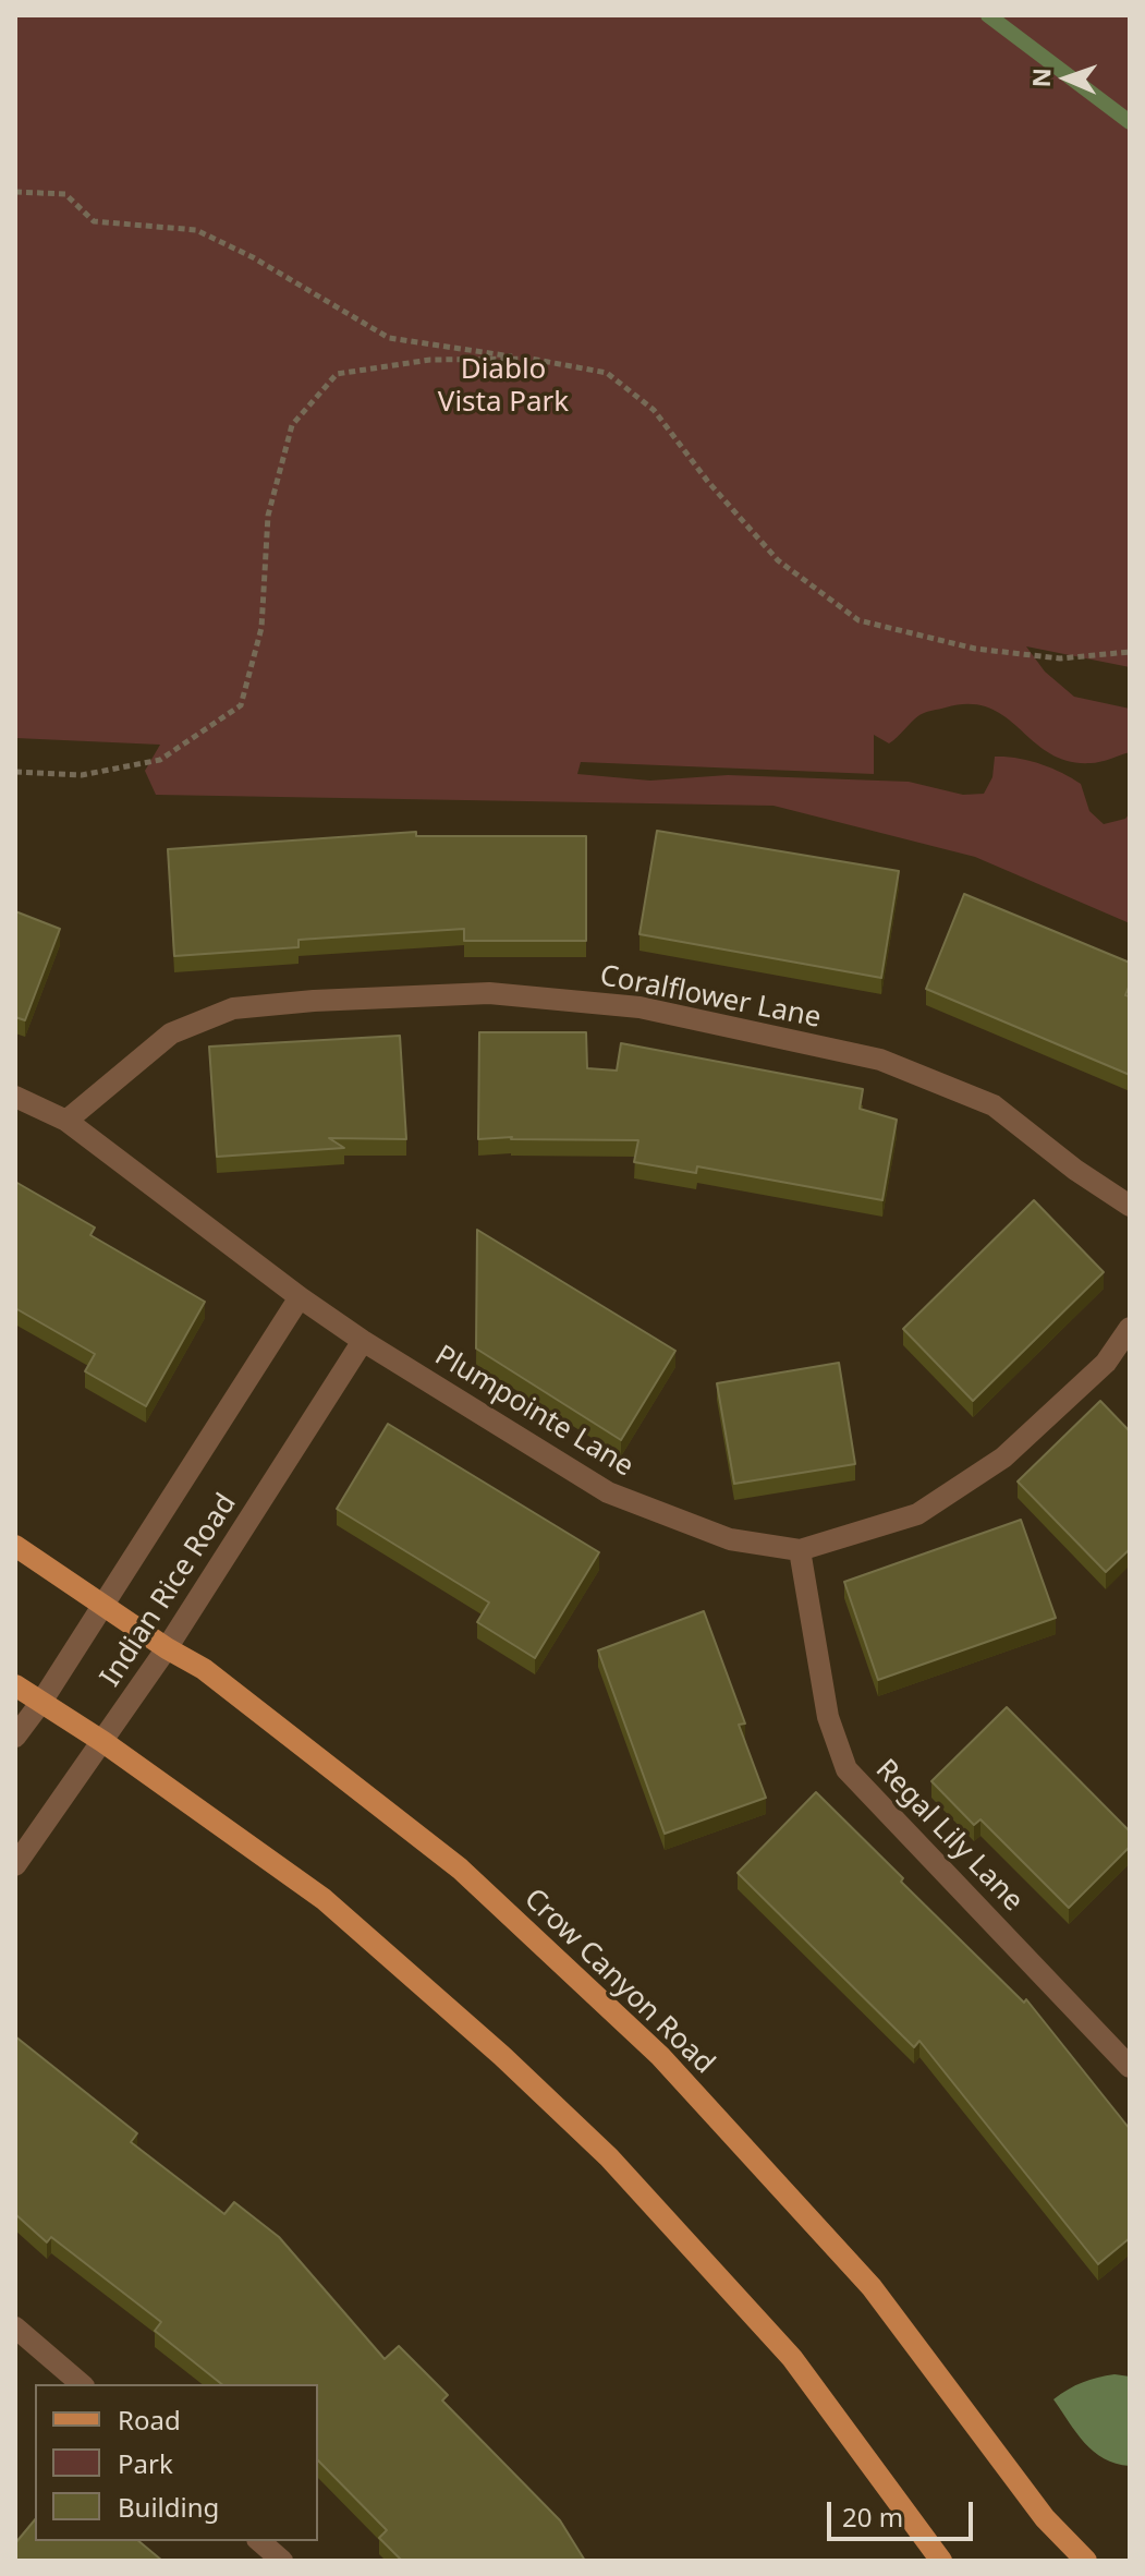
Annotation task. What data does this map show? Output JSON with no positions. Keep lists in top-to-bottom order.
{
  "streets": {
    "main road": ["Crow Canyon Road"],
    "street": [
      "Coralflower Lane",
      "Plumpointe Lane",
      "Indian Rice Road",
      "Regal Lily Lane"
    ]
  },
  "crossings": [
    ["Coralflower Lane", "Plumpointe Lane"],
    ["Plumpointe Lane", "Indian Rice Road"],
    ["Plumpointe Lane", "Regal Lily Lane"],
    ["Indian Rice Road", "Crow Canyon Road"]
  ],
  "parks": ["Diablo Vista Park"],
  "legend": ["Road", "Park", "Building"],
  "scale_bar": "20 m",
  "north": "left"
}
